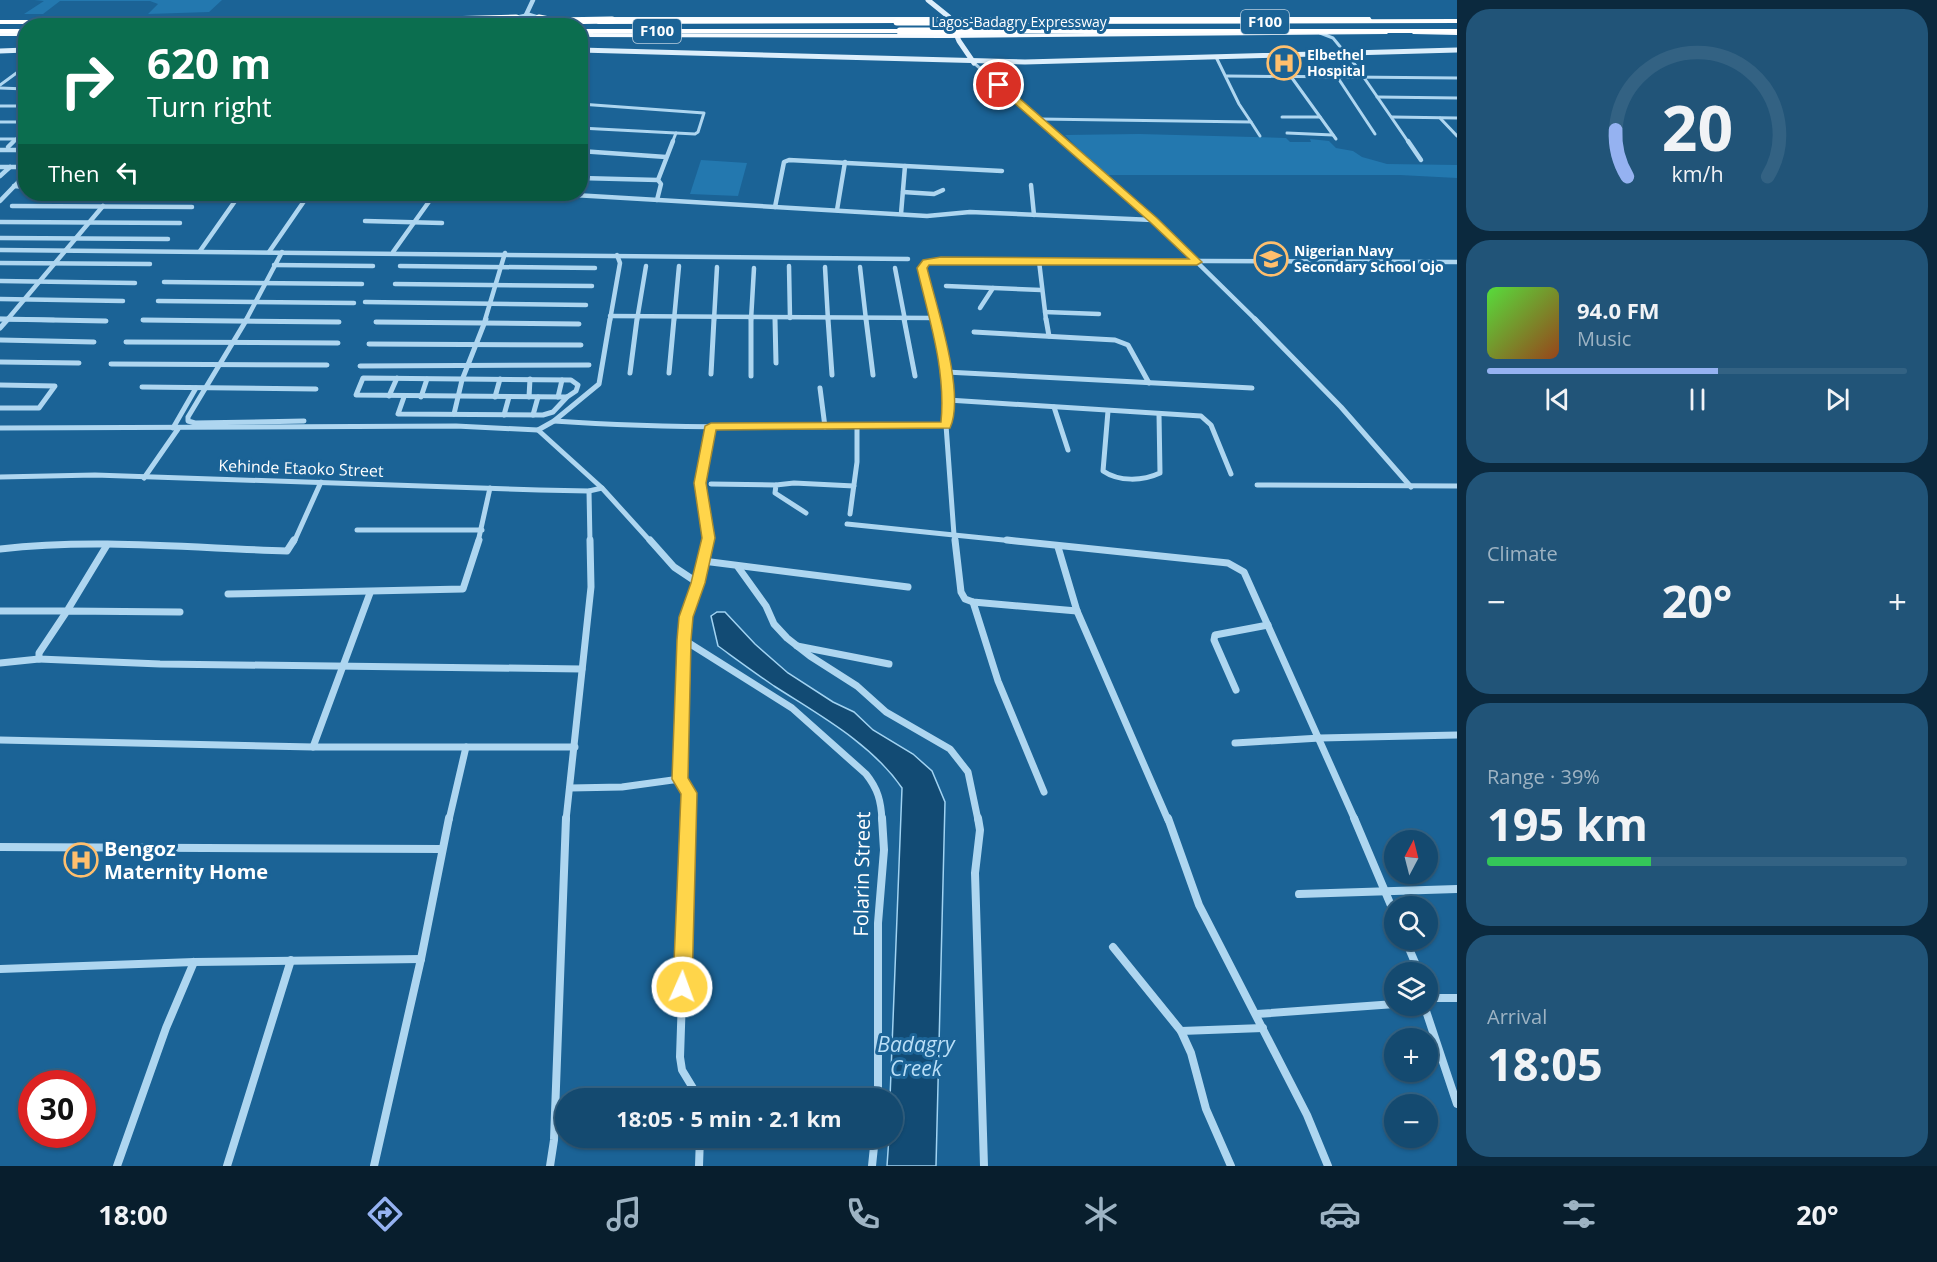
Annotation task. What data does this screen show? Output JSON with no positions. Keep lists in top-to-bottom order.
{
  "streets": {
    "highway": ["Lagos-Badagry Expressway", "F100"],
    "street": ["Kehinde Etaoko Street", "Folarin Street"]
  },
  "water": ["Badagry Creek"],
  "places": {
    "hospital": ["Elbethel Hospital", "Bengoz Maternity Home"],
    "school or university": ["Nigerian Navy Secondary School Ojo"]
  },
  "north": "top",
  "page": {
    "turn": ["620 m", "Turn right"],
    "then": "Then",
    "song": ["94.0 FM", "Music"],
    "tile": [
      "Climate",
      ["Range · 39%", "195 km"],
      ["Arrival", "18:05"]
    ],
    "heat": ["−", "20°", "+"],
    "map_buttons": ["+", "−"],
    "limit": "30",
    "trip": "18:05 · 5 min · 2.1 km",
    "tabs": ["18:00", "20°"],
    "gauge": ["20", "km/h"]
  }
}
